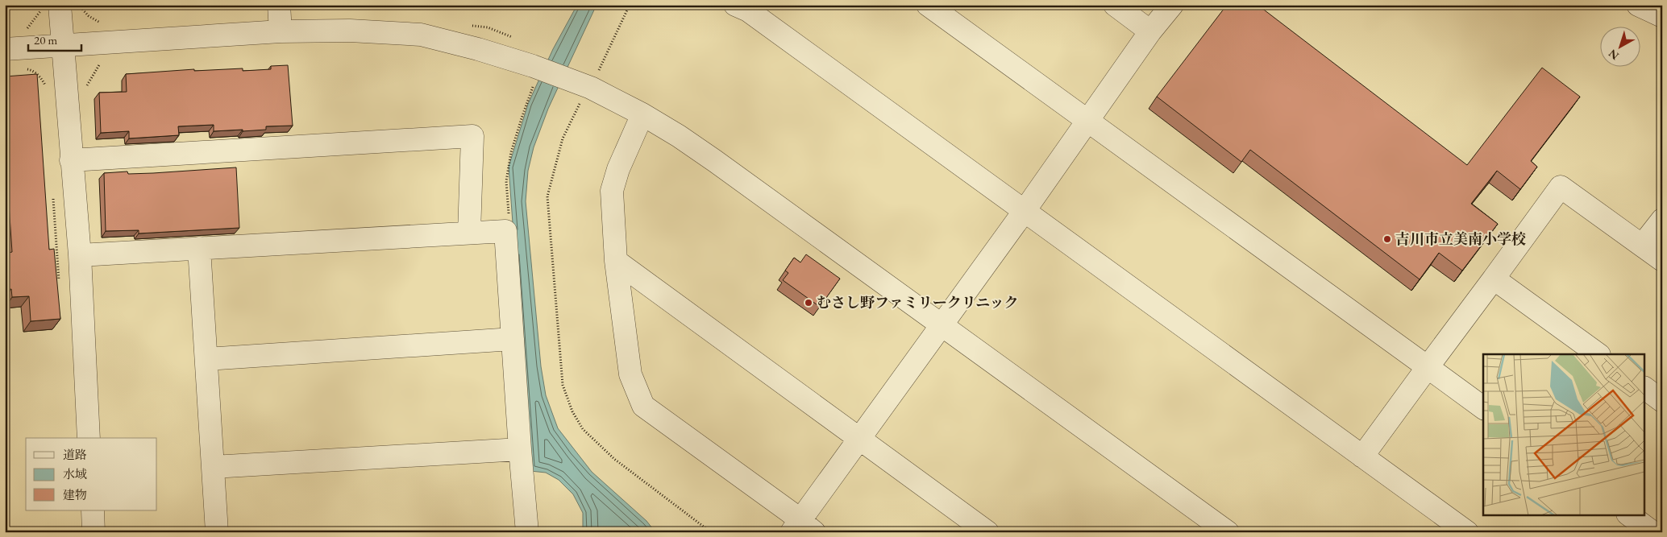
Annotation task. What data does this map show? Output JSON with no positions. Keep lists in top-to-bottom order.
{
  "places": ["吉川市立美南小学校", "むさし野ファミリークリニック"],
  "legend": ["道路", "水域", "建物"],
  "scale_bar": "20 m",
  "north": "bottom left"
}
